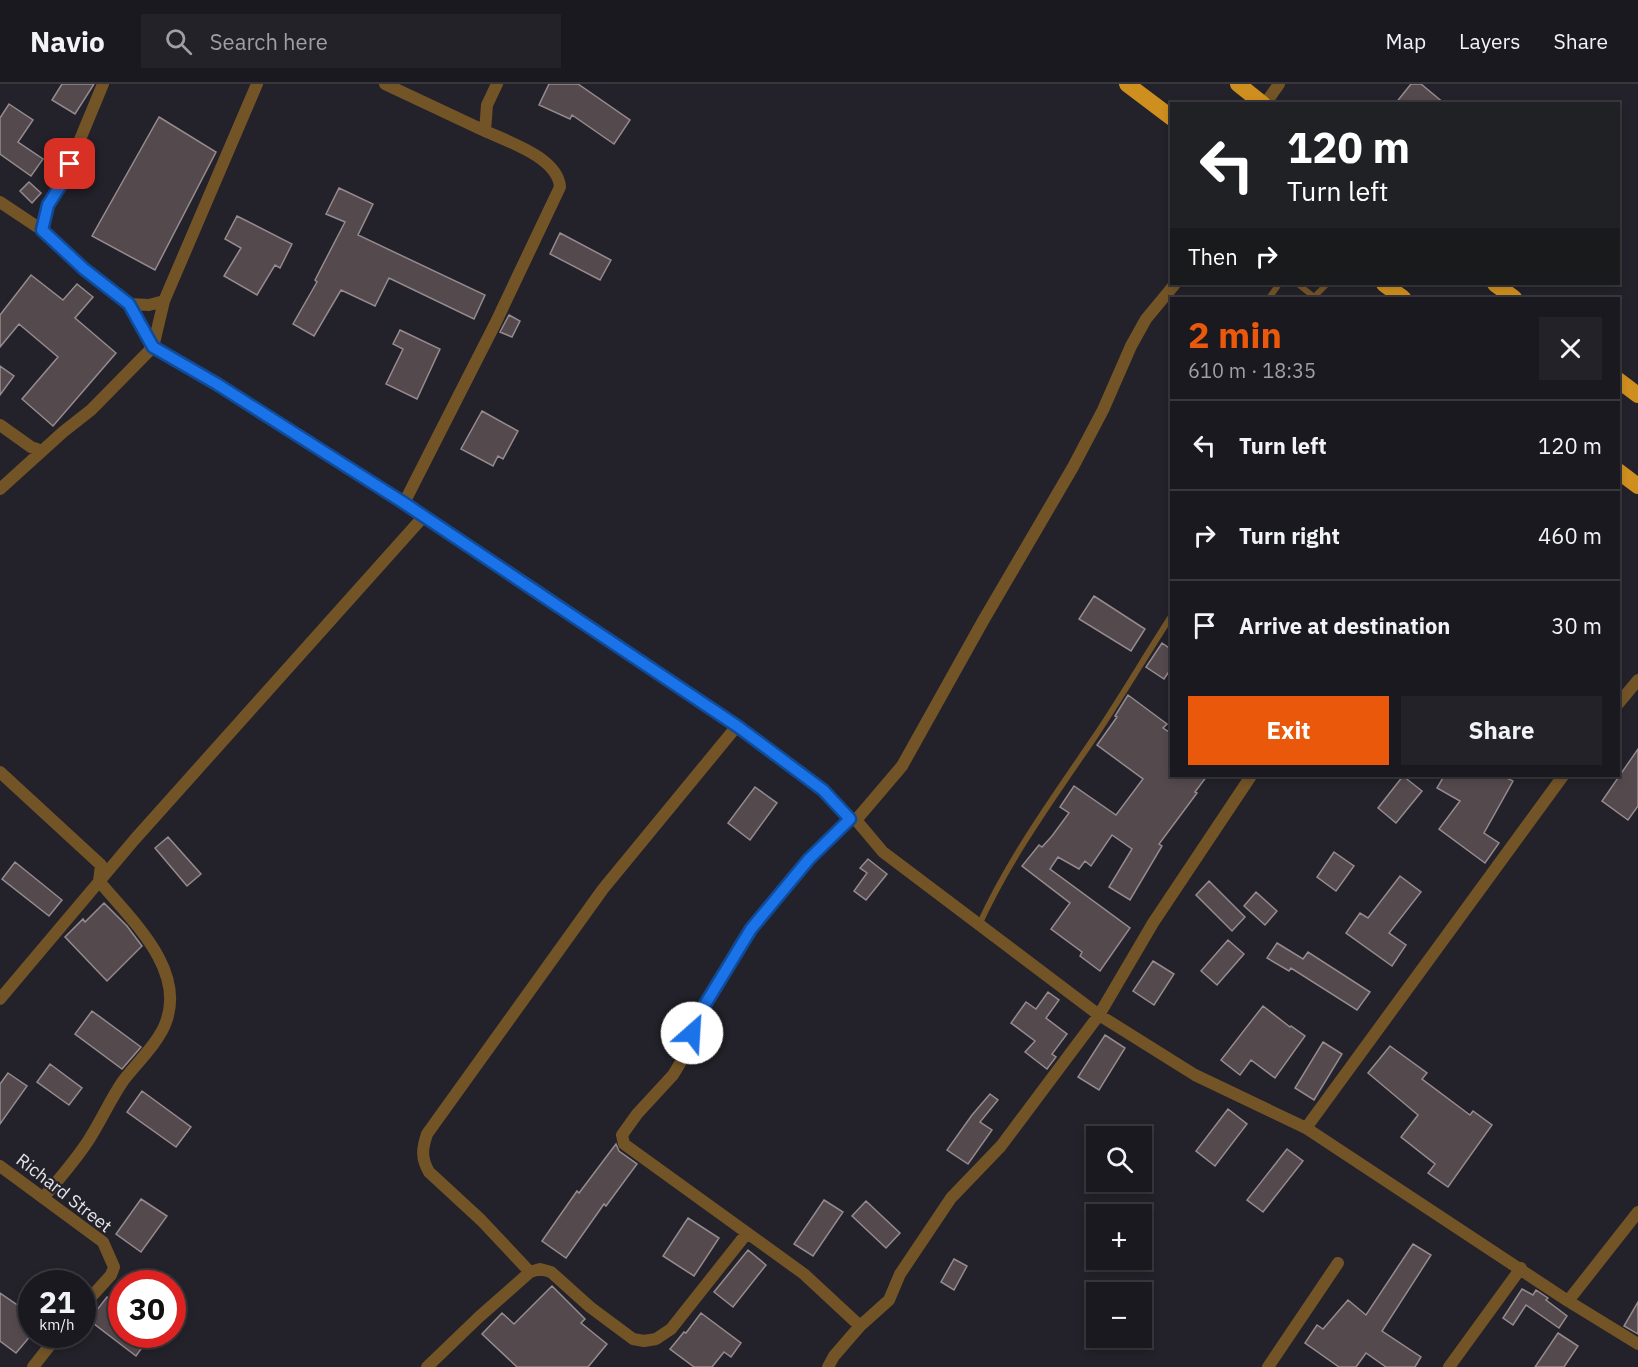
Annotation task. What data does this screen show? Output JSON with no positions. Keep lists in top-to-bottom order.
{
  "streets": {
    "street": ["Richard Street"]
  },
  "page": {
    "header": "Navio",
    "search": "Search here",
    "nav": ["Map", "Layers", "Share"],
    "turn": ["120 m", "Turn left"],
    "then": "Then",
    "heading": ["2 min", "610 m · 18:35"],
    "list": [
      {
        "name": "Turn left",
        "value": "120 m"
      },
      {
        "name": "Turn right",
        "value": "460 m"
      },
      {
        "name": "Arrive at destination",
        "value": "30 m"
      }
    ],
    "buttons": ["Exit", "Share"],
    "map_buttons": ["+", "−"],
    "speed": "21 km/h",
    "limit": "30"
  }
}
